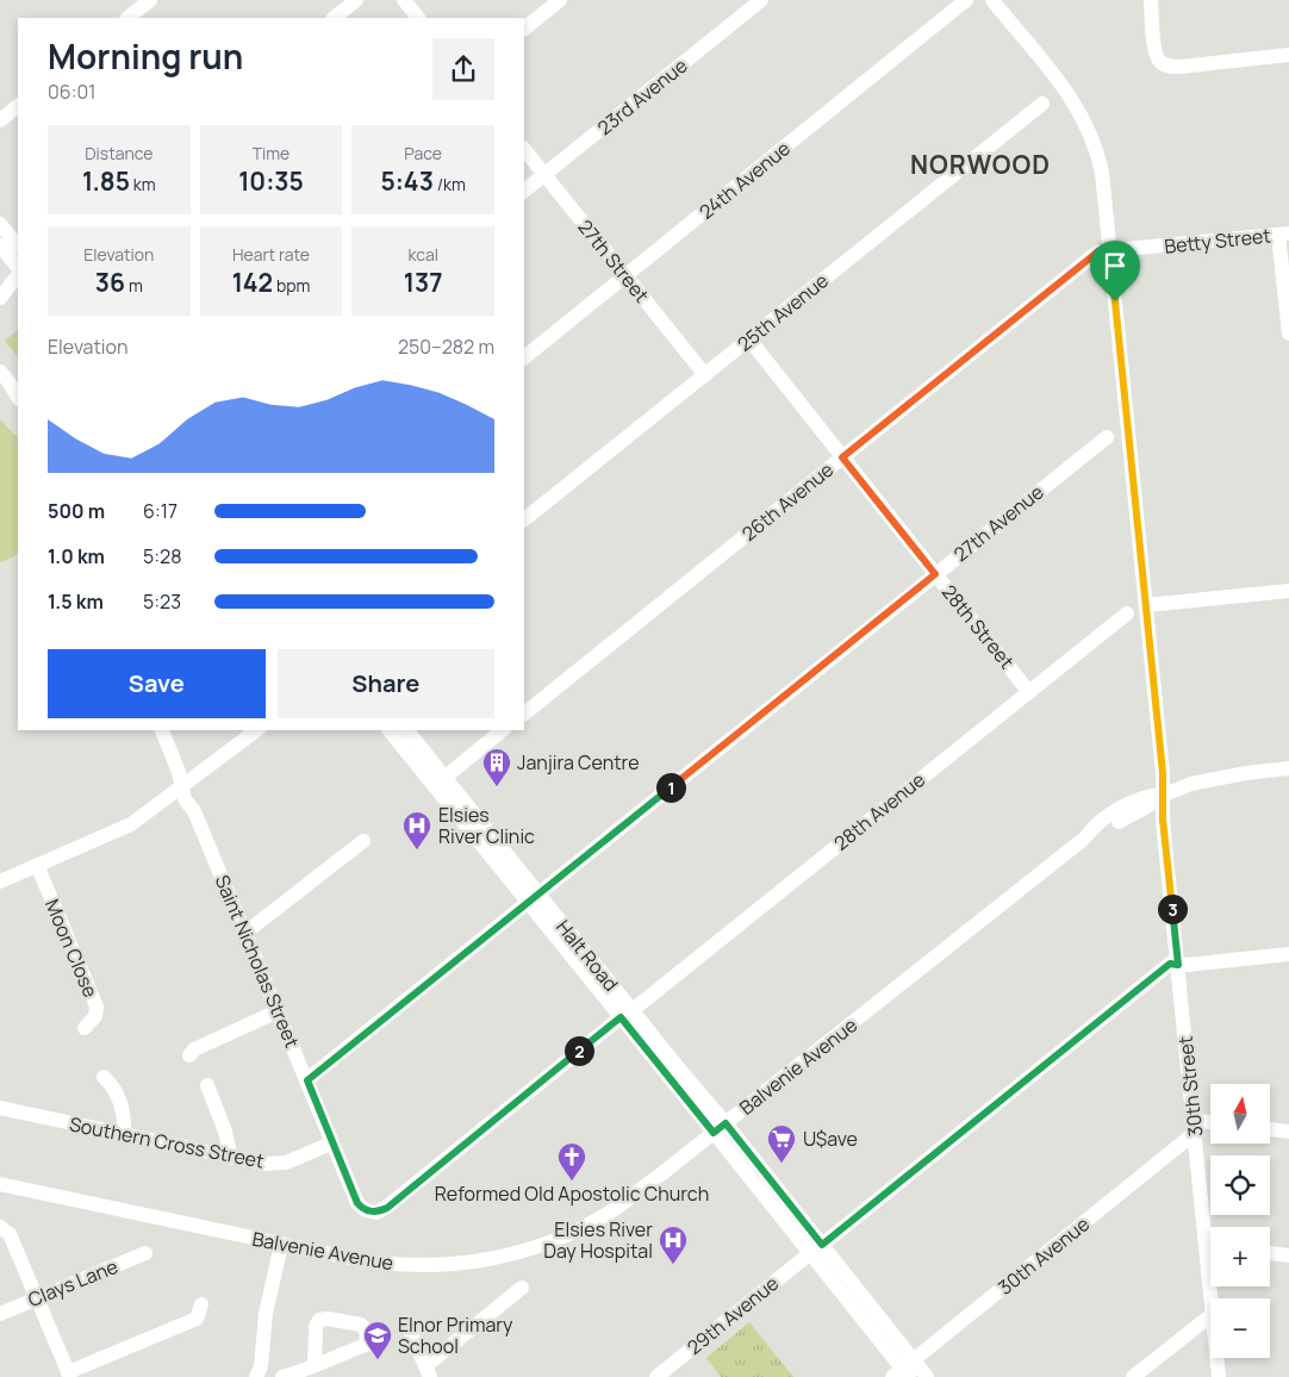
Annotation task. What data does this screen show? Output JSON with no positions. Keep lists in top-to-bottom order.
{
  "streets": {
    "street": [
      "23rd Avenue",
      "24th Avenue",
      "Betty Street",
      "27th Street",
      "25th Avenue",
      "26th Avenue",
      "27th Avenue",
      "28th Street",
      "28th Avenue",
      "Moon Close",
      "Halt Road",
      "Saint Nicholas Street",
      "Balvenie Avenue",
      "30th Street",
      "Southern Cross Street",
      "30th Avenue",
      "Clays Lane",
      "29th Avenue"
    ]
  },
  "crossings": [
    ["23rd Avenue", "27th Street"],
    ["24th Avenue", "27th Street"],
    ["Betty Street", "26th Avenue"],
    ["Betty Street", "30th Street"],
    ["27th Street", "25th Avenue"],
    ["25th Avenue", "28th Street"],
    ["26th Avenue", "28th Street"],
    ["26th Avenue", "30th Street"],
    ["27th Avenue", "28th Street"],
    ["27th Avenue", "Halt Road"],
    ["27th Avenue", "Saint Nicholas Street"],
    ["28th Street", "28th Avenue"],
    ["28th Avenue", "Halt Road"],
    ["28th Avenue", "Saint Nicholas Street"],
    ["Halt Road", "Balvenie Avenue"],
    ["Halt Road", "30th Avenue"],
    ["Halt Road", "29th Avenue"],
    ["Saint Nicholas Street", "Southern Cross Street"],
    ["Balvenie Avenue", "30th Street"],
    ["30th Street", "30th Avenue"],
    ["30th Street", "29th Avenue"]
  ],
  "districts": ["NORWOOD"],
  "places": {
    "building": ["Janjira Centre"],
    "hospital": ["Elsies River Clinic", "Elsies River Day Hospital"],
    "supermarket": ["U$ave"],
    "church": ["Reformed Old Apostolic Church"],
    "school or university": ["Elnor Primary School"]
  },
  "north": "top",
  "page": {
    "heading": ["Morning run", "06:01"],
    "stats": [
      ["Distance", "1.85 km"],
      ["Time", "10:35"],
      ["Pace", "5:43 /km"],
      ["Elevation", "36 m"],
      ["Heart rate", "142 bpm"],
      ["kcal", "137"]
    ],
    "chart": ["Elevation", "250–282 m"],
    "list": [
      {
        "name": "500 m",
        "note": "6:17"
      },
      {
        "name": "1.0 km",
        "note": "5:28"
      },
      {
        "name": "1.5 km",
        "note": "5:23"
      }
    ],
    "buttons": ["Save", "Share"],
    "pins": ["1", "3", "2"],
    "map_buttons": ["+", "−"]
  }
}
